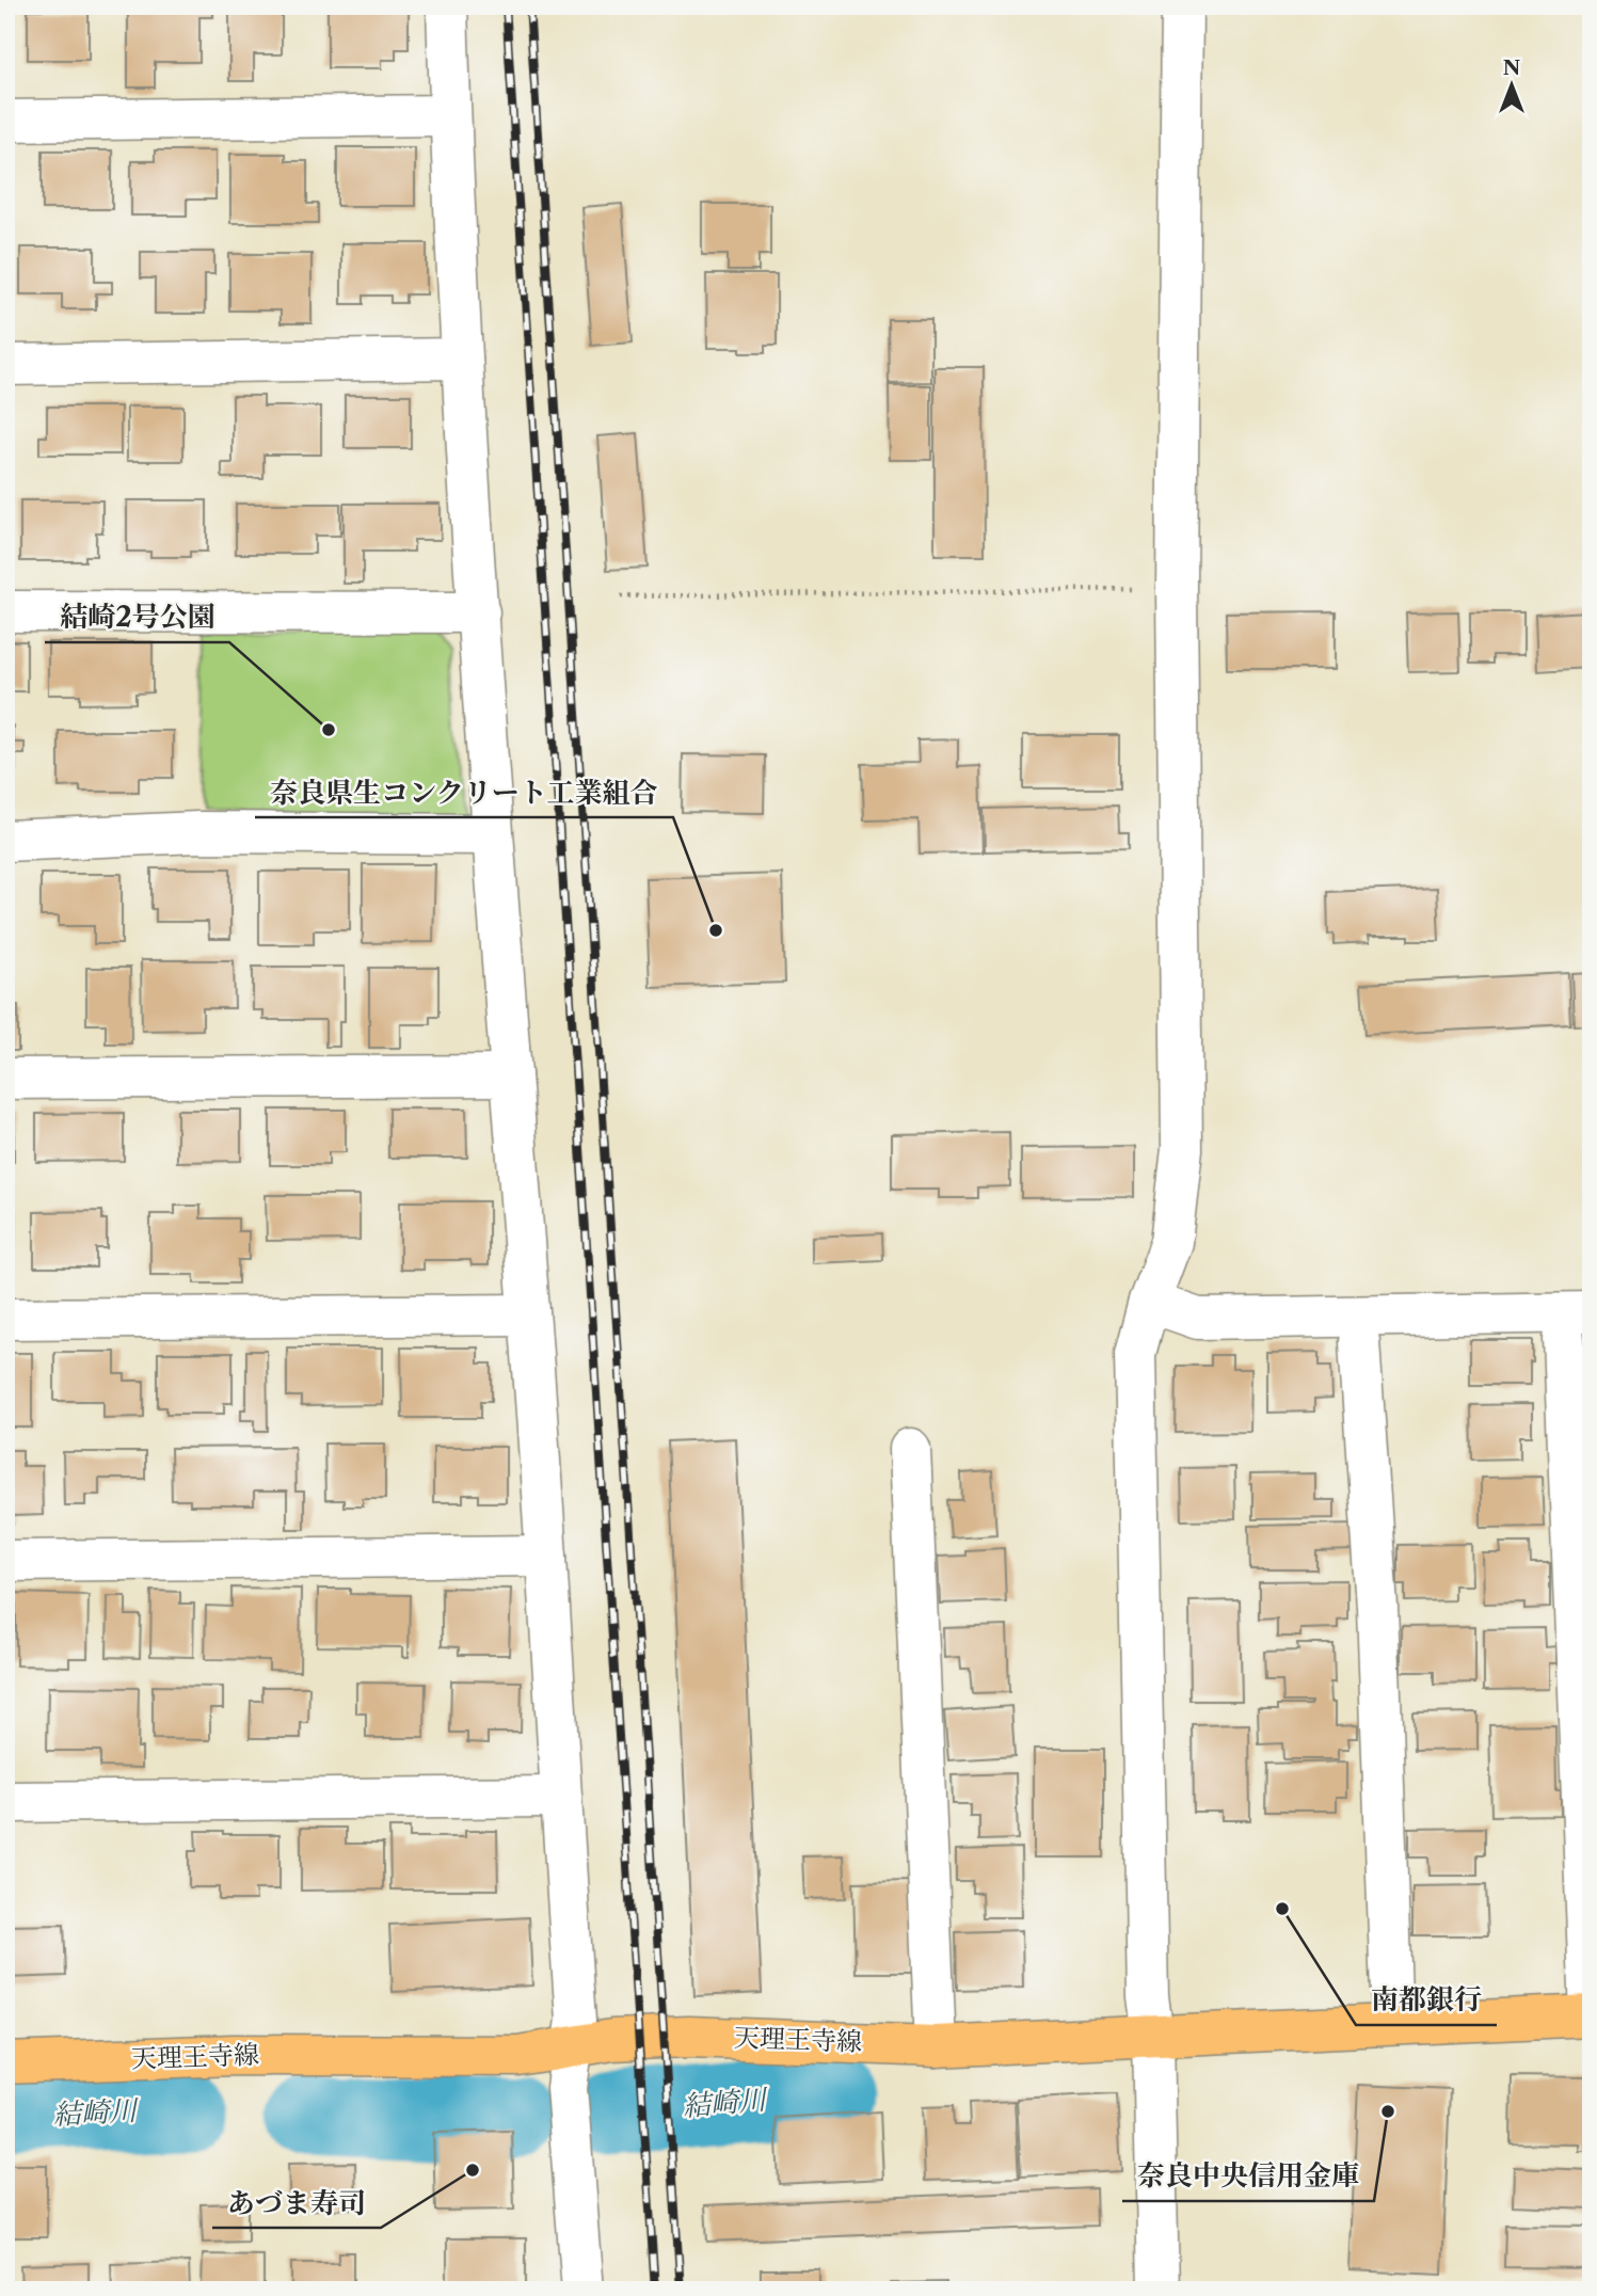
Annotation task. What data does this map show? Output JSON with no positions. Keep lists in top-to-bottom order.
{
  "streets": {
    "main road": ["天理王寺線"]
  },
  "water": ["結崎川"],
  "places": [
    "結崎2号公園",
    "奈良県生コンクリート工業組合",
    "南都銀行",
    "奈良中央信用金庫",
    "あづま寿司"
  ],
  "north": "top"
}
